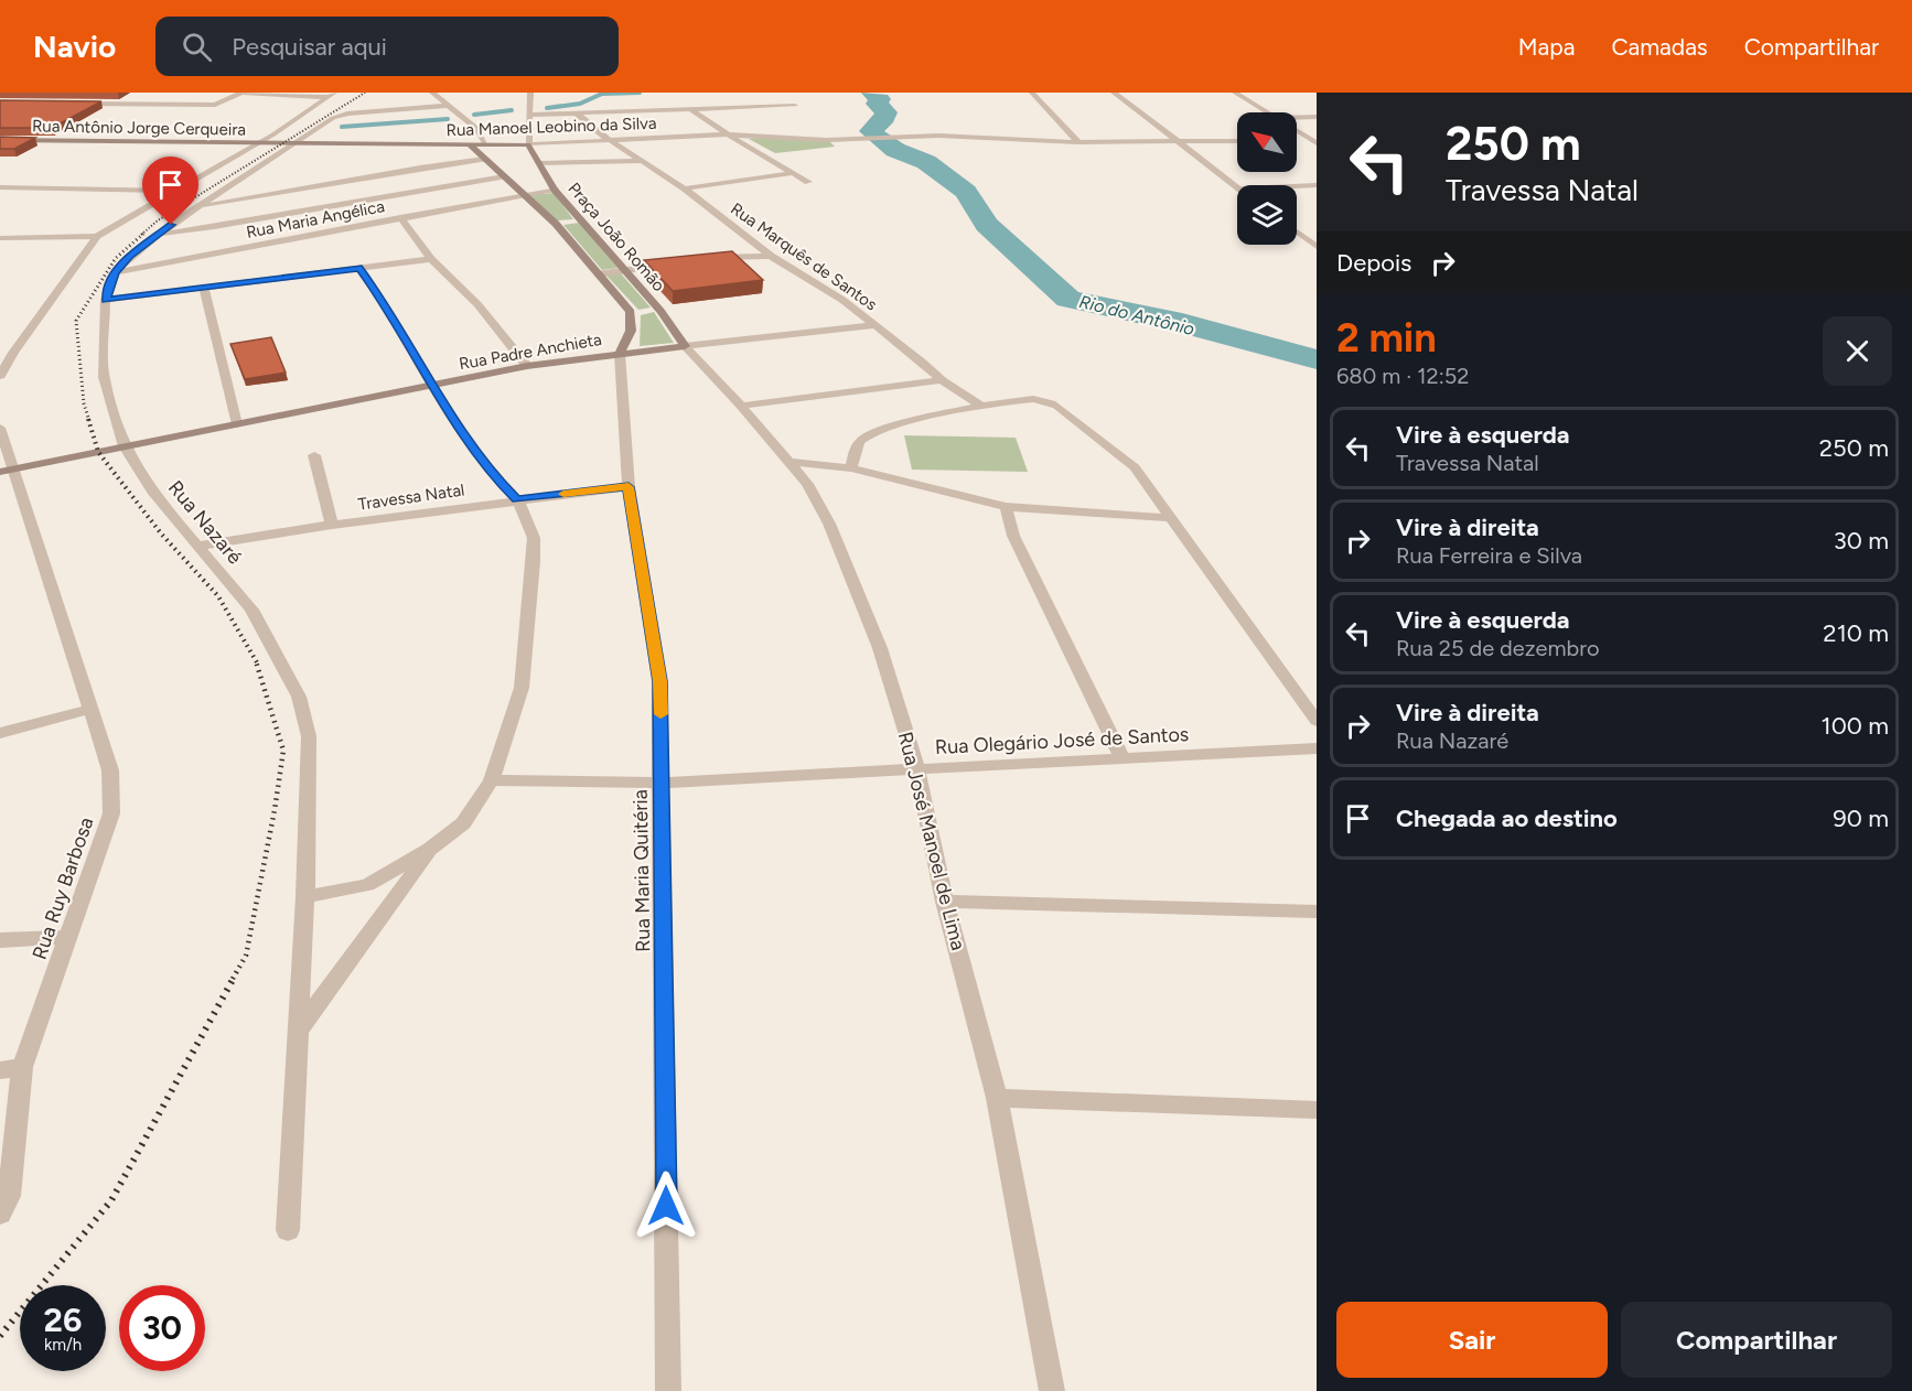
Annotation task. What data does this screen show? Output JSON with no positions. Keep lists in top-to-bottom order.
{
  "streets": {
    "street": [
      "Rua Manoel Leobino da Silva",
      "Rua Antônio Jorge Cerqueira",
      "Rua Maria Angélica",
      "Praça João Romão",
      "Rua Marquês de Santos",
      "Rua Padre Anchieta",
      "Travessa Natal",
      "Rua Nazaré",
      "Rua Olegário José de Santos",
      "Rua José Manoel de Lima",
      "Rua Maria Quitéria",
      "Rua Ruy Barbosa"
    ]
  },
  "crossings": [
    ["Rua Manoel Leobino da Silva", "Rua Antônio Jorge Cerqueira"],
    ["Rua Manoel Leobino da Silva", "Praça João Romão"],
    ["Rua Manoel Leobino da Silva", "Rua Marquês de Santos"],
    ["Rua Manoel Leobino da Silva", "Rua Nazaré"],
    ["Rua Maria Angélica", "Praça João Romão"],
    ["Rua Maria Angélica", "Rua Nazaré"],
    ["Praça João Romão", "Rua Padre Anchieta"],
    ["Praça João Romão", "Rua José Manoel de Lima"],
    ["Praça João Romão", "Rua Maria Quitéria"],
    ["Rua Marquês de Santos", "Rua Padre Anchieta"],
    ["Rua Padre Anchieta", "Rua Nazaré"],
    ["Rua Padre Anchieta", "Rua José Manoel de Lima"],
    ["Rua Padre Anchieta", "Rua Maria Quitéria"],
    ["Rua Padre Anchieta", "Rua Ruy Barbosa"],
    ["Travessa Natal", "Rua Nazaré"],
    ["Travessa Natal", "Rua Maria Quitéria"],
    ["Rua Olegário José de Santos", "Rua José Manoel de Lima"],
    ["Rua Olegário José de Santos", "Rua Maria Quitéria"]
  ],
  "water": ["Rio do Antônio"],
  "north": "top left",
  "page": {
    "header": "Navio",
    "search": "Pesquisar aqui",
    "nav": ["Mapa", "Camadas", "Compartilhar"],
    "turn": ["250 m", "Travessa Natal"],
    "then": "Depois",
    "heading": ["2 min", "680 m · 12:52"],
    "list": [
      {
        "name": "Vire à esquerda",
        "note": "Travessa Natal",
        "value": "250 m"
      },
      {
        "name": "Vire à direita",
        "note": "Rua Ferreira e Silva",
        "value": "30 m"
      },
      {
        "name": "Vire à esquerda",
        "note": "Rua 25 de dezembro",
        "value": "210 m"
      },
      {
        "name": "Vire à direita",
        "note": "Rua Nazaré",
        "value": "100 m"
      },
      {
        "name": "Chegada ao destino",
        "value": "90 m"
      }
    ],
    "speed": "26 km/h",
    "limit": "30",
    "buttons": ["Sair", "Compartilhar"]
  }
}
